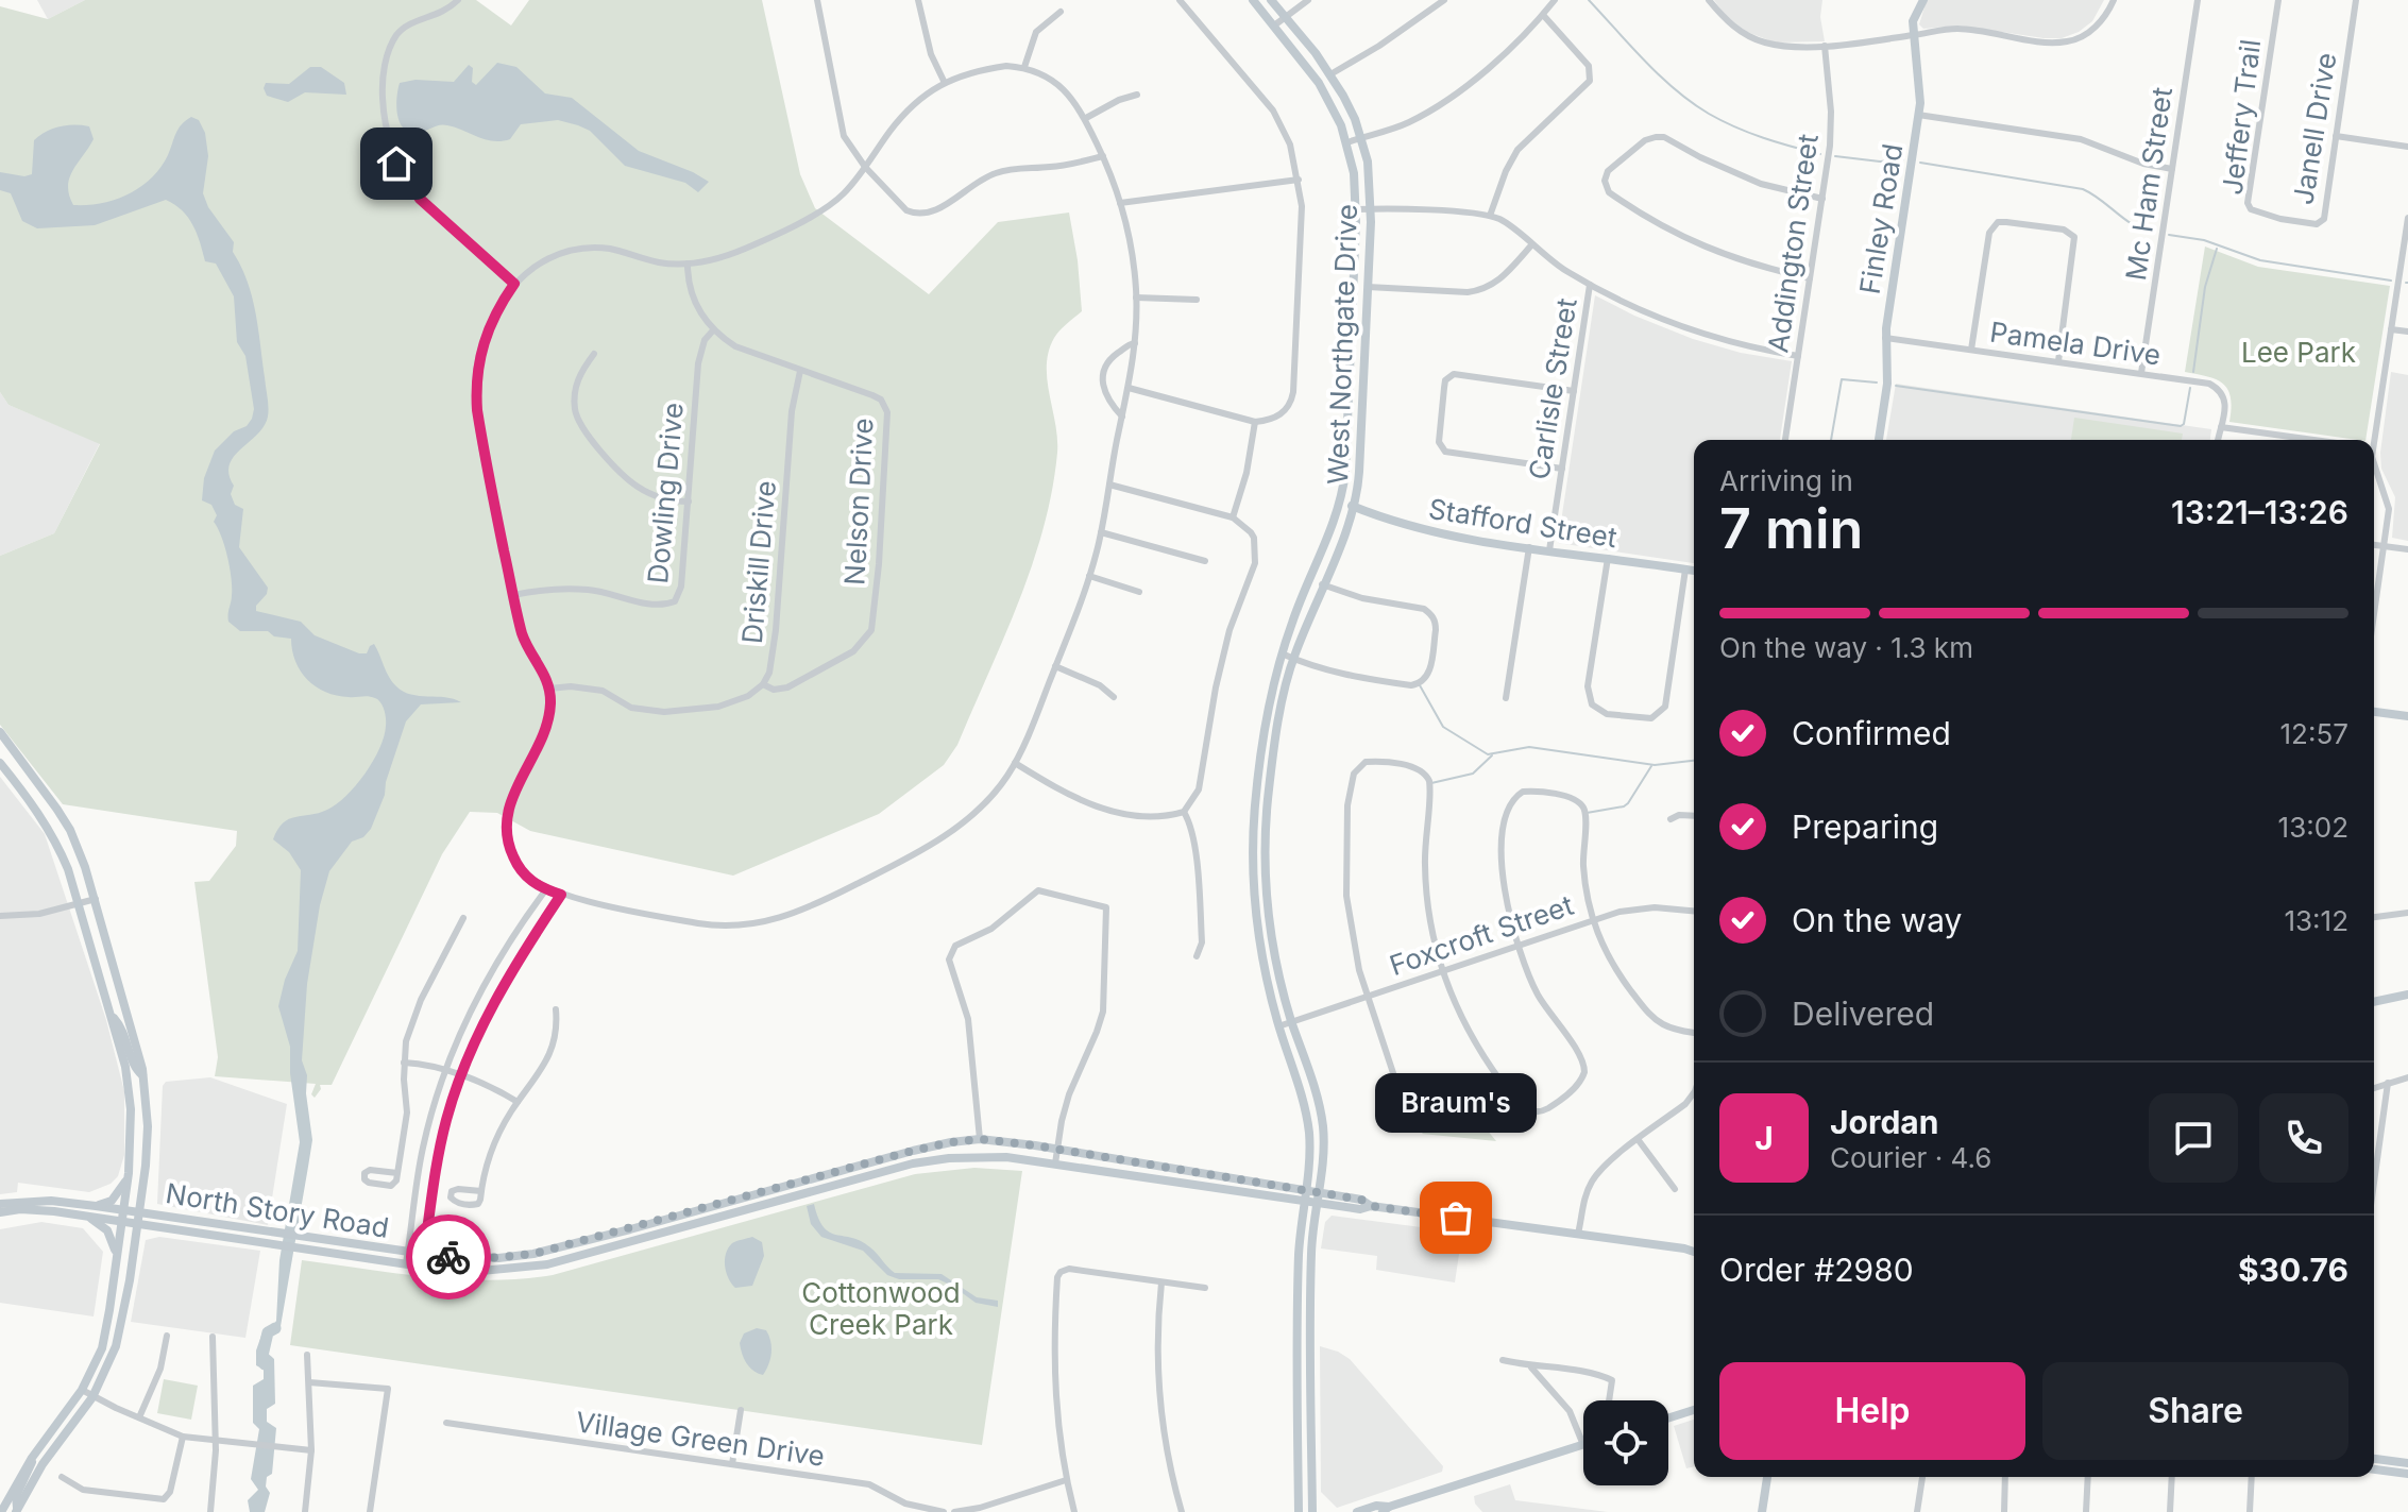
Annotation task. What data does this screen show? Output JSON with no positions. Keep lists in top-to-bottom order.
{
  "streets": {
    "main road": [
      "Finley Road",
      "West Northgate Drive",
      "Stafford Street",
      "North Story Road"
    ],
    "street": [
      "Jeffery Trail",
      "Janell Drive",
      "Mc Ham Street",
      "Addington Street",
      "Pamela Drive",
      "Carlisle Street",
      "Dowling Drive",
      "Nelson Drive",
      "Driskill Drive",
      "Foxcroft Street",
      "Village Green Drive"
    ]
  },
  "crossings": [
    ["Jeffery Trail", "Janell Drive"],
    ["Mc Ham Street", "Pamela Drive"],
    ["Finley Road", "Pamela Drive"],
    ["West Northgate Drive", "Stafford Street"],
    ["West Northgate Drive", "Foxcroft Street"],
    ["West Northgate Drive", "North Story Road"],
    ["Carlisle Street", "Stafford Street"],
    ["Dowling Drive", "Nelson Drive"],
    ["Nelson Drive", "Driskill Drive"]
  ],
  "parks": ["Lee Park", "Cottonwood Creek Park"],
  "places": ["Braum's"],
  "page": {
    "heading": ["7 min", "Arriving in", "13:21–13:26"],
    "panel": [
      "Jordan",
      "Courier · 4.6",
      "Order #2980",
      "$30.76"
    ],
    "bar": "On the way · 1.3 km",
    "list": [
      ["Confirmed", "12:57"],
      ["Preparing", "13:02"],
      ["On the way", "13:12"],
      "Delivered"
    ],
    "bubble": "Braum's",
    "round": "J",
    "buttons": ["Help", "Share"]
  }
}
